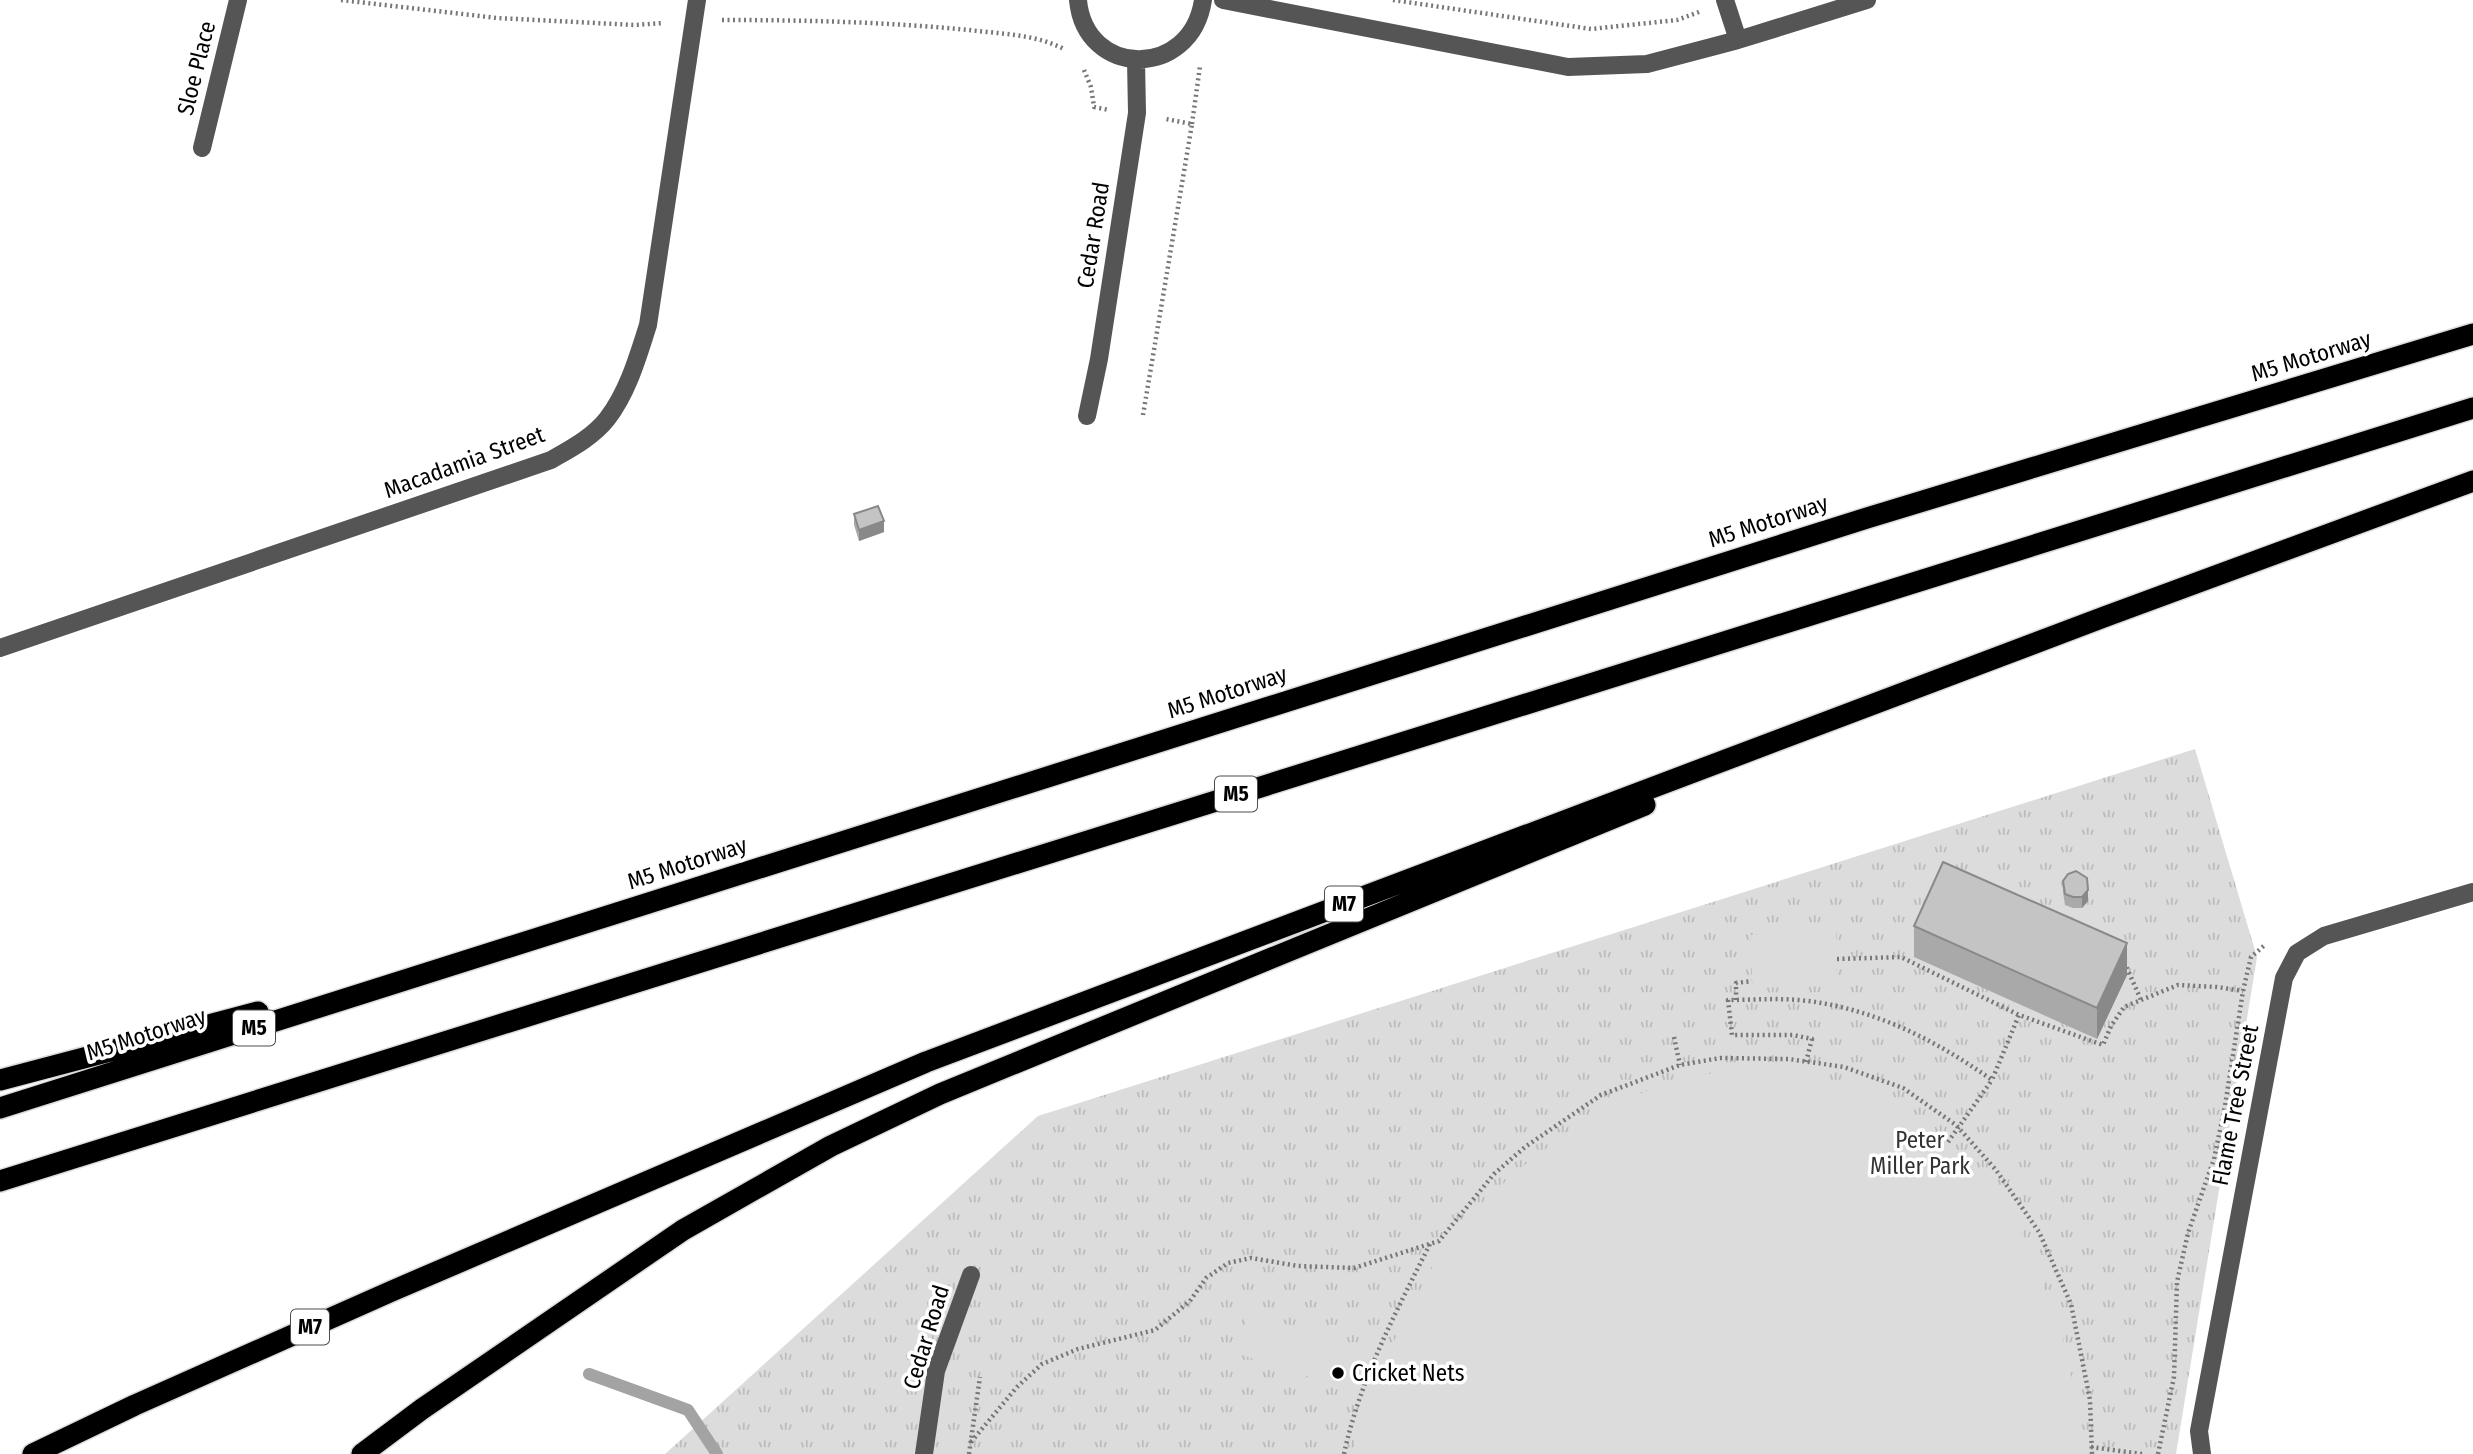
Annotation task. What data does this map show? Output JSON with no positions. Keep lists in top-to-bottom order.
{
  "streets": {
    "highway": ["M5 Motorway", "M5", "M7"],
    "street": [
      "Sloe Place",
      "Cedar Road",
      "Macadamia Street",
      "Flame Tree Street"
    ]
  },
  "crossings": [
    ["M5 Motorway", "M5"]
  ],
  "parks": ["Peter Miller Park"],
  "places": ["Cricket Nets"]
}
